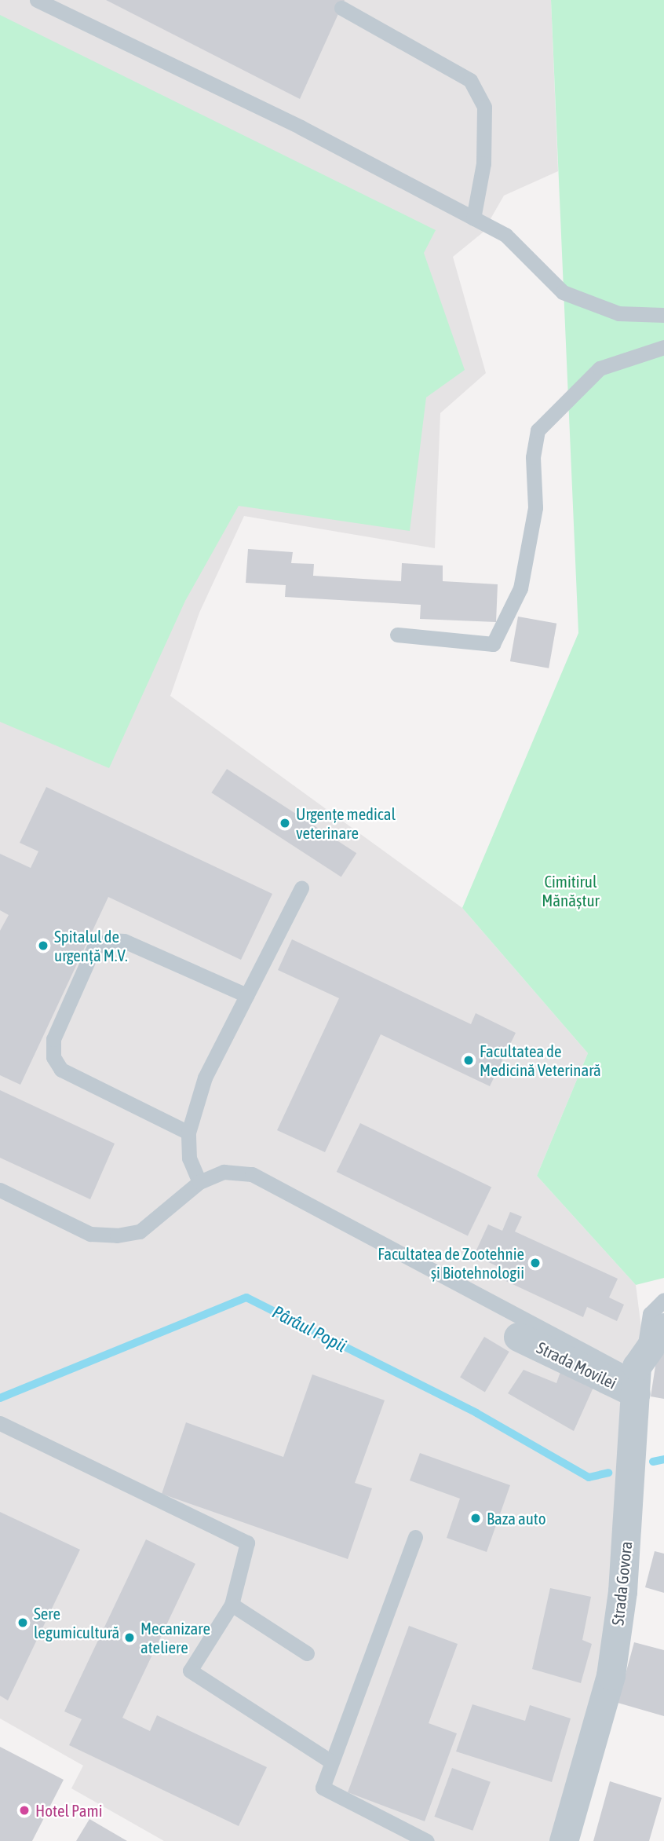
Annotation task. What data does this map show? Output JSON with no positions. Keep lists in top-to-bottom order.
{
  "streets": {
    "street": ["Strada Movilei", "Strada Govora"]
  },
  "crossings": [
    ["Strada Movilei", "Strada Govora"]
  ],
  "water": ["Pârâul Popii"],
  "parks": ["Cimitirul Mănăștur"],
  "places": [
    "Urgențe medical veterinare",
    "Spitalul de urgență M.V.",
    "Facultatea de Medicină Veterinară",
    "Facultatea de Zootehnie și Biotehnologii",
    "Baza auto",
    "Sere legumicultură",
    "Mecanizare ateliere",
    "Hotel Pami"
  ]
}
